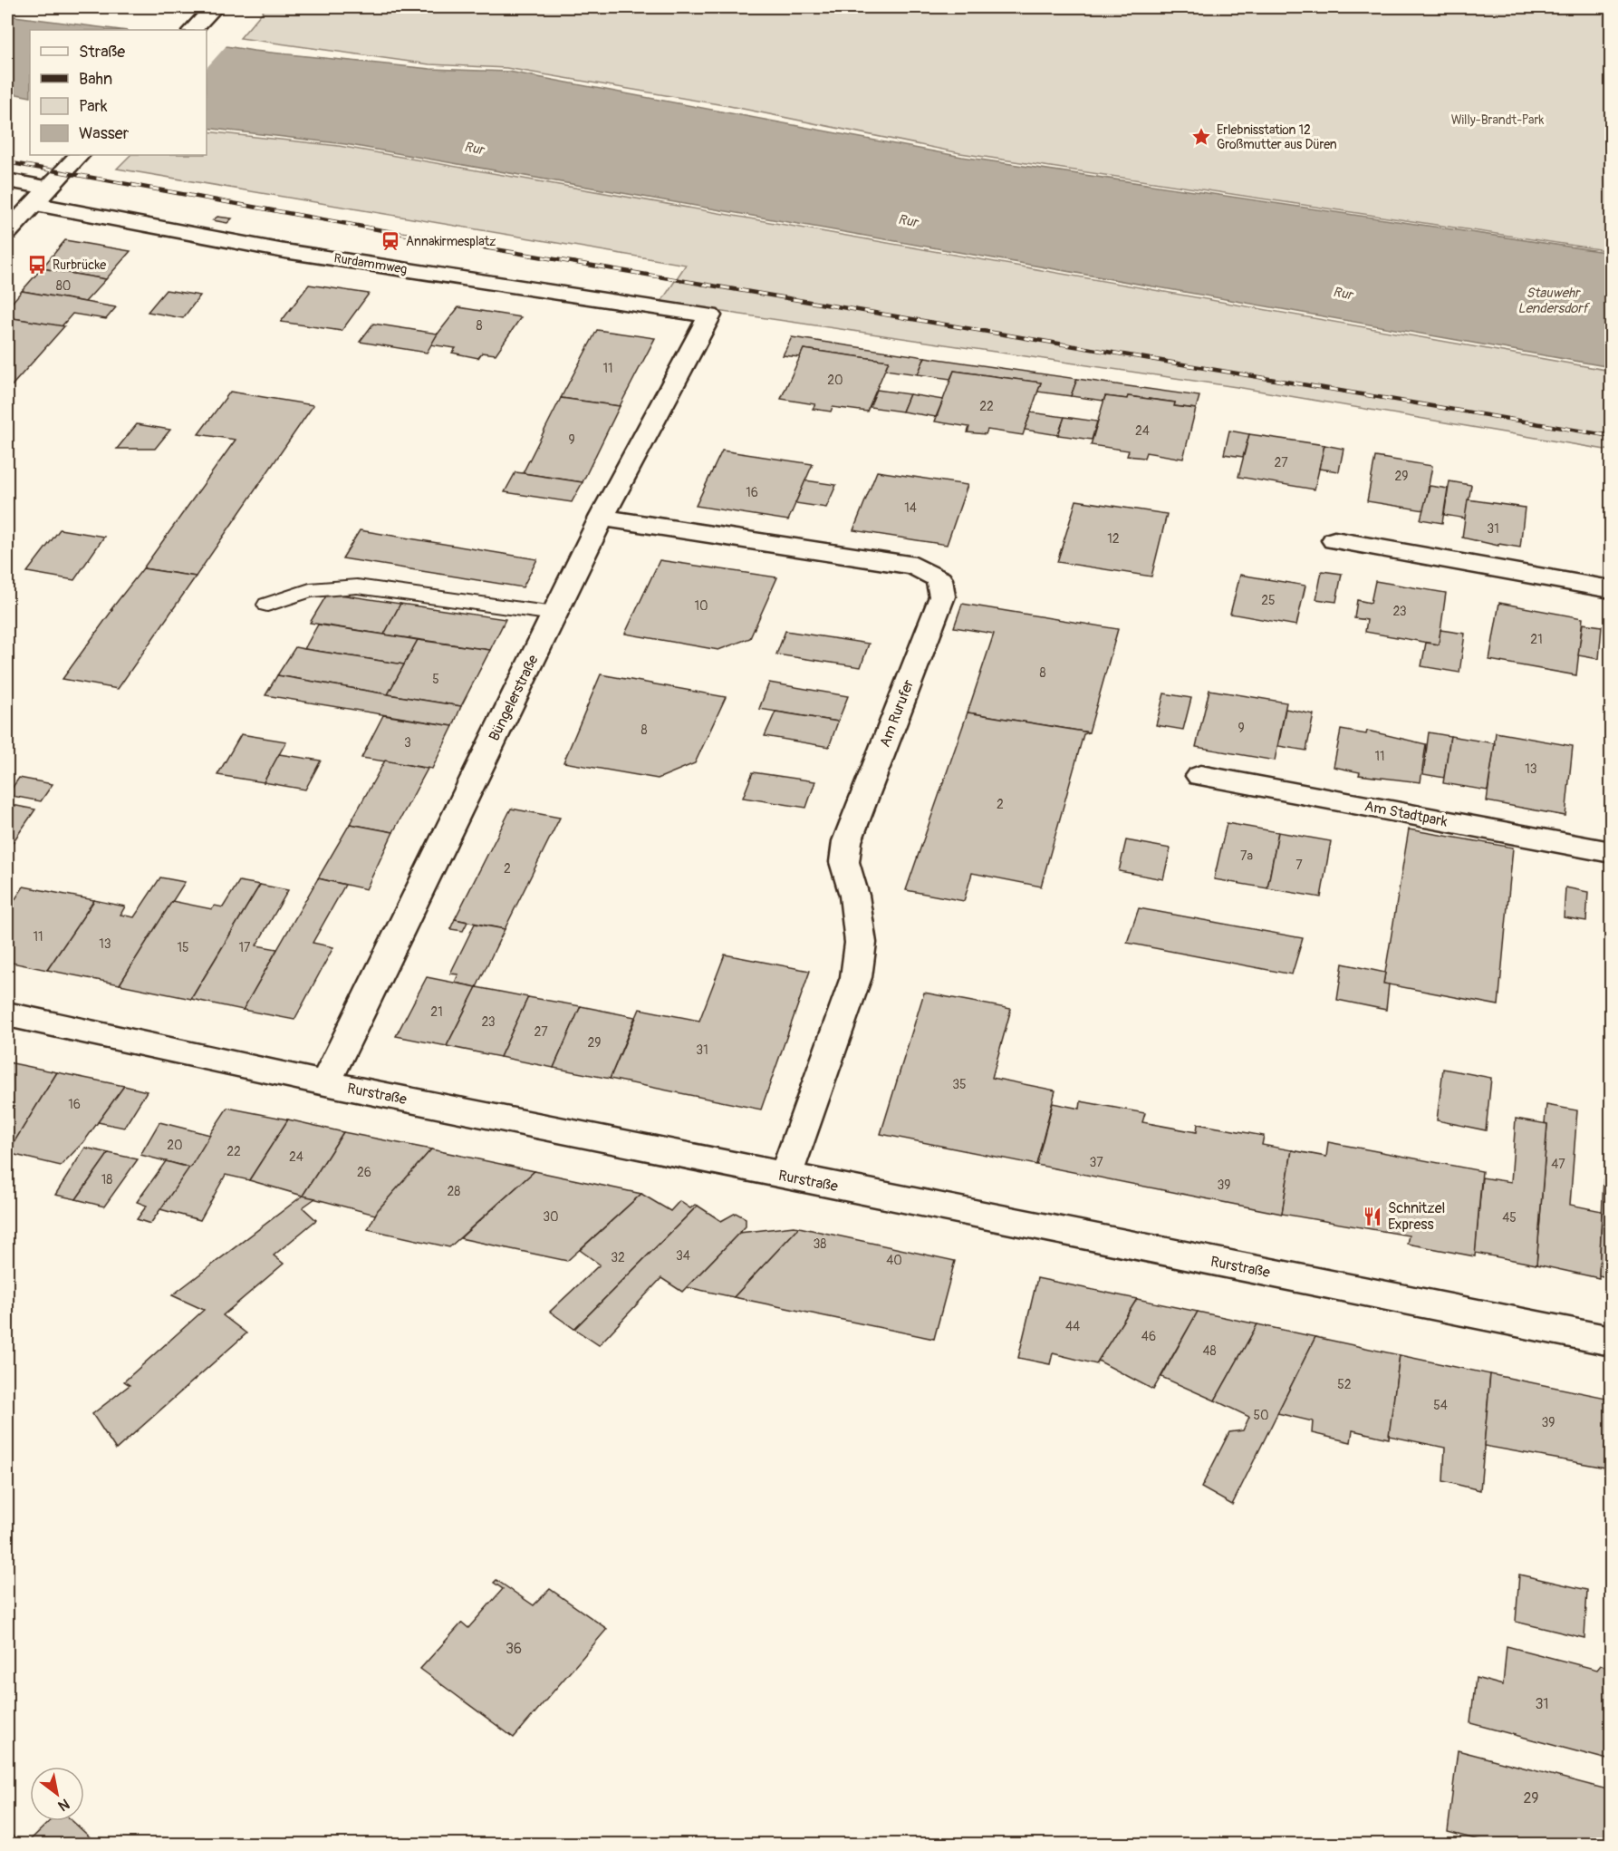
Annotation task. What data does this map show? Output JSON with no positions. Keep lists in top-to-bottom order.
{
  "streets": {
    "street": [
      "Rurdammweg",
      "Büngelerstraße",
      "Am Rurufer",
      "Am Stadtpark",
      "Rurstraße"
    ]
  },
  "crossings": [
    ["Rurdammweg", "Büngelerstraße"],
    ["Büngelerstraße", "Am Rurufer"],
    ["Büngelerstraße", "Rurstraße"],
    ["Am Rurufer", "Rurstraße"]
  ],
  "water": ["Rur", "Stauwehr Lendersdorf"],
  "parks": ["Willy-Brandt-Park"],
  "places": {
    "place": ["Erlebnisstation 12 Großmutter aus Düren"],
    "station": ["Annakirmesplatz"],
    "bus stop": ["Rurbrücke"],
    "restaurant": ["Schnitzel Express"]
  },
  "house_numbers": [
    "80",
    "8",
    "11",
    "20",
    "22",
    "24",
    "9",
    "27",
    "29",
    "16",
    "14",
    "31",
    "12",
    "25",
    "10",
    "23",
    "21",
    "8",
    "5",
    "9",
    "8",
    "3",
    "11",
    "13",
    "2",
    "7a",
    "7",
    "2",
    "11",
    "13",
    "15",
    "17",
    "21",
    "23",
    "27",
    "29",
    "31",
    "35",
    "16",
    "20",
    "22",
    "24",
    "37",
    "47",
    "26",
    "18",
    "39",
    "28",
    "30",
    "45",
    "38",
    "34",
    "32",
    "40",
    "44",
    "46",
    "48",
    "52",
    "54",
    "50",
    "39",
    "36",
    "31",
    "29"
  ],
  "legend": [
    "Straße",
    "Bahn",
    "Park",
    "Wasser"
  ],
  "north": "bottom right"
}
